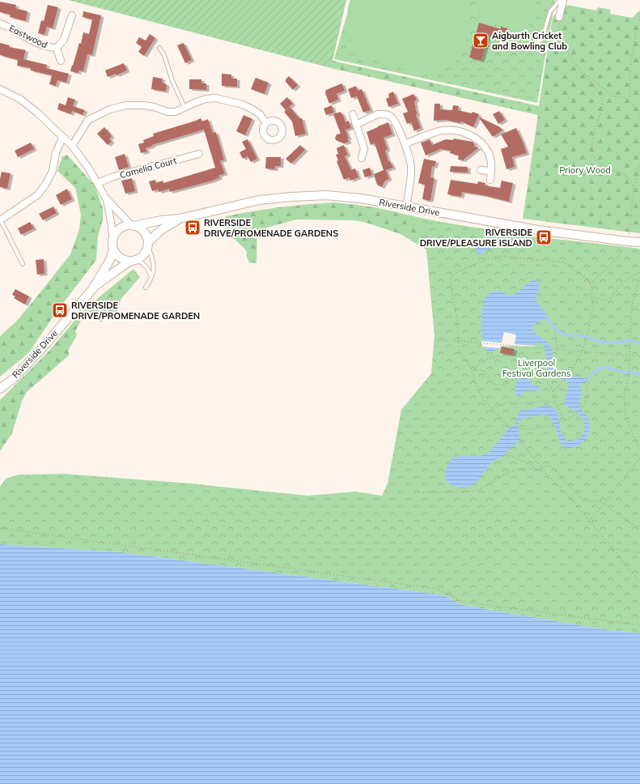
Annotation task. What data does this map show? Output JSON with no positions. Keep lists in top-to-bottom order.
{
  "streets": {
    "street": ["Eastwood", "Camelia Court", "Riverside Drive"]
  },
  "parks": ["Priory Wood", "Liverpool Festival Gardens"],
  "places": {
    "bar": ["Aigburth Cricket and Bowling Club"],
    "bus stop": ["RIVERSIDE DRIVE/PROMENADE GARDENS", "RIVERSIDE DRIVE/PLEASURE ISLAND", "RIVERSIDE DRIVE/PROMENADE GARDEN"]
  }
}
